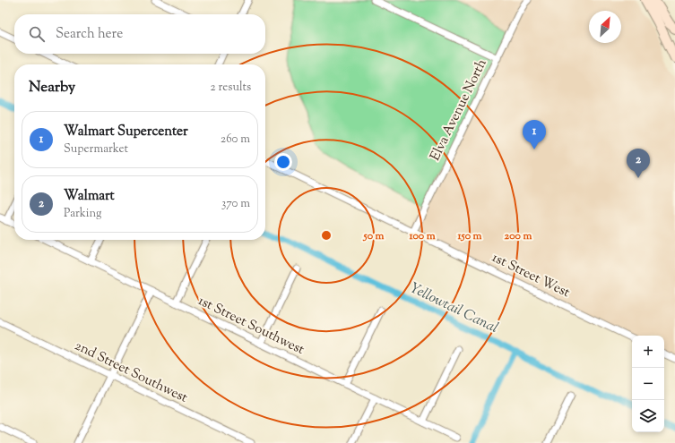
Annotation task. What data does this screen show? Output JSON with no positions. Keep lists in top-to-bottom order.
{
  "streets": {
    "street": [
      "Elva Avenue North",
      "1st Street West",
      "1st Street Southwest",
      "2nd Street Southwest"
    ]
  },
  "crossings": [
    ["Elva Avenue North", "1st Street West"]
  ],
  "water": ["Yellowtail Canal"],
  "north": "top right",
  "page": {
    "search": "Search here",
    "heading": ["Nearby", "2 results"],
    "list": [
      {
        "mark": "1",
        "name": "Walmart Supercenter",
        "note": "Supermarket",
        "value": "260 m"
      },
      {
        "mark": "2",
        "name": "Walmart",
        "note": "Parking",
        "value": "370 m"
      }
    ],
    "pins": ["1", "2"],
    "map_buttons": ["+", "−"]
  },
  "rings": [
    "50 m",
    "100 m",
    "150 m",
    "200 m"
  ]
}
